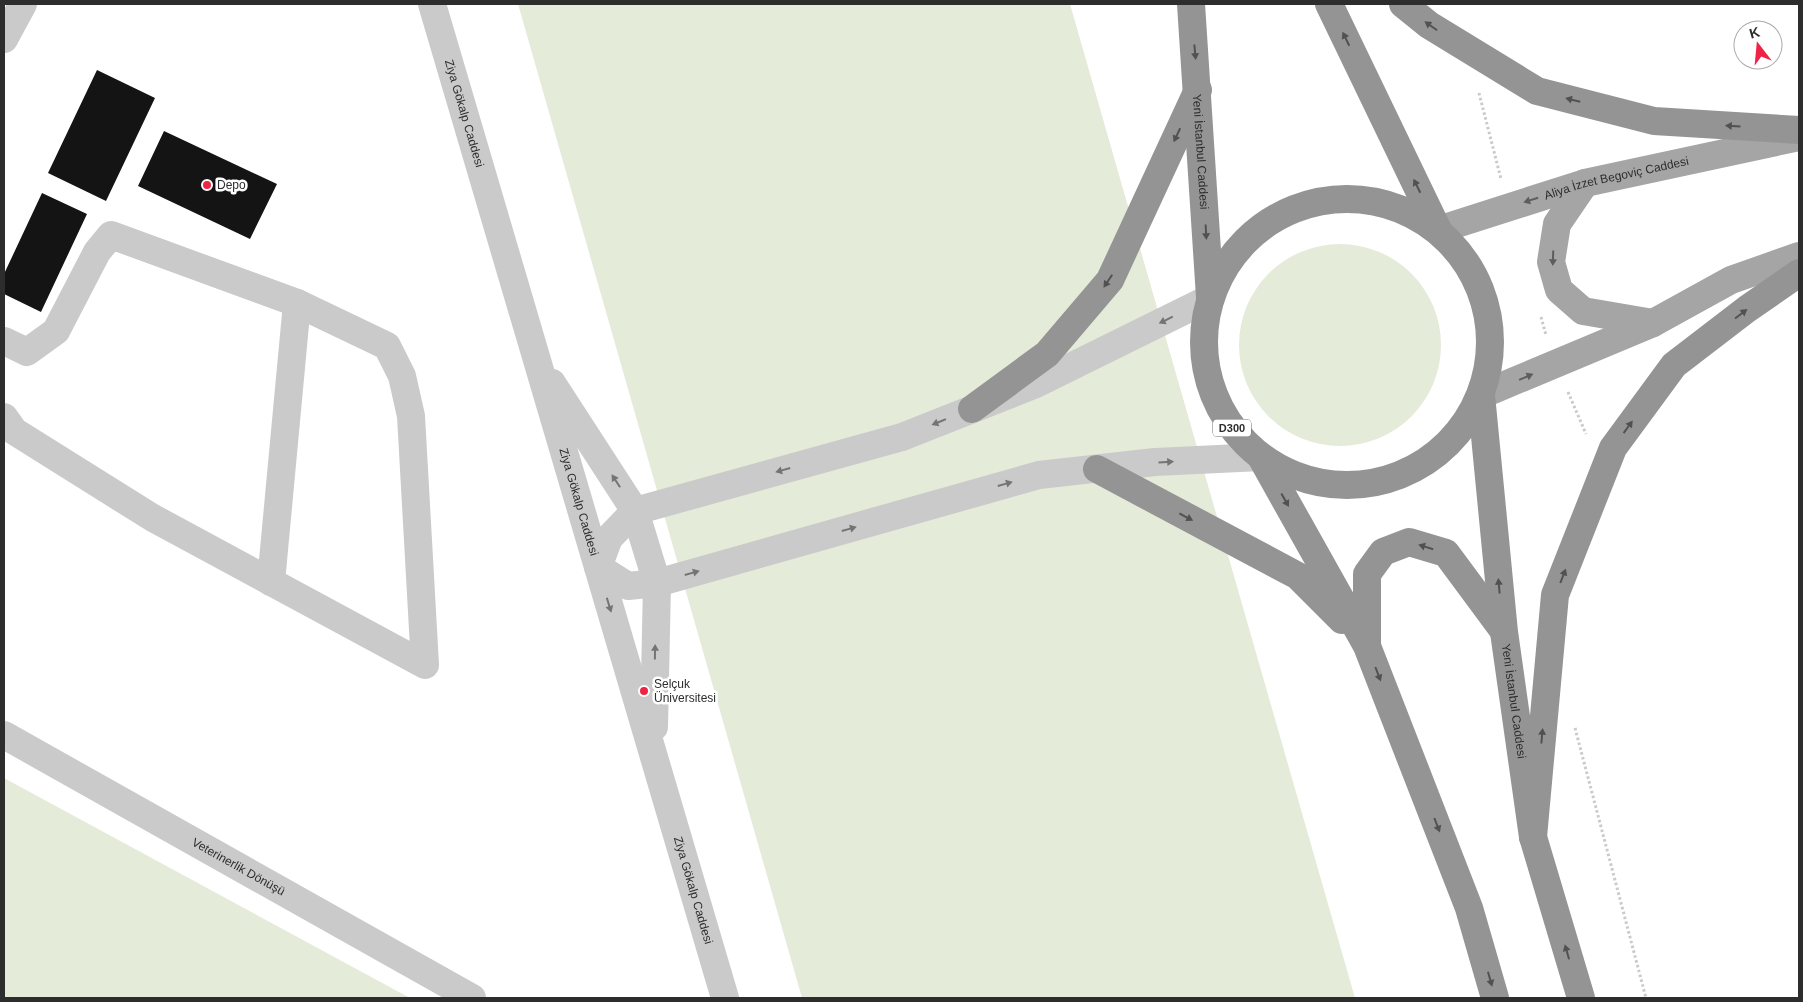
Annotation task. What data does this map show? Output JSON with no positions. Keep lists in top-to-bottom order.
{
  "streets": {
    "highway": ["Yeni İstanbul Caddesi", "D300"],
    "main road": ["Aliya İzzet Begoviç Caddesi"],
    "street": ["Ziya Gökalp Caddesi", "Veterinerlik Dönüşü"]
  },
  "crossings": [
    ["Yeni İstanbul Caddesi", "D300"],
    ["Aliya İzzet Begoviç Caddesi", "D300"]
  ],
  "places": ["Depo", "Selçuk Üniversitesi"],
  "north": "top"
}
